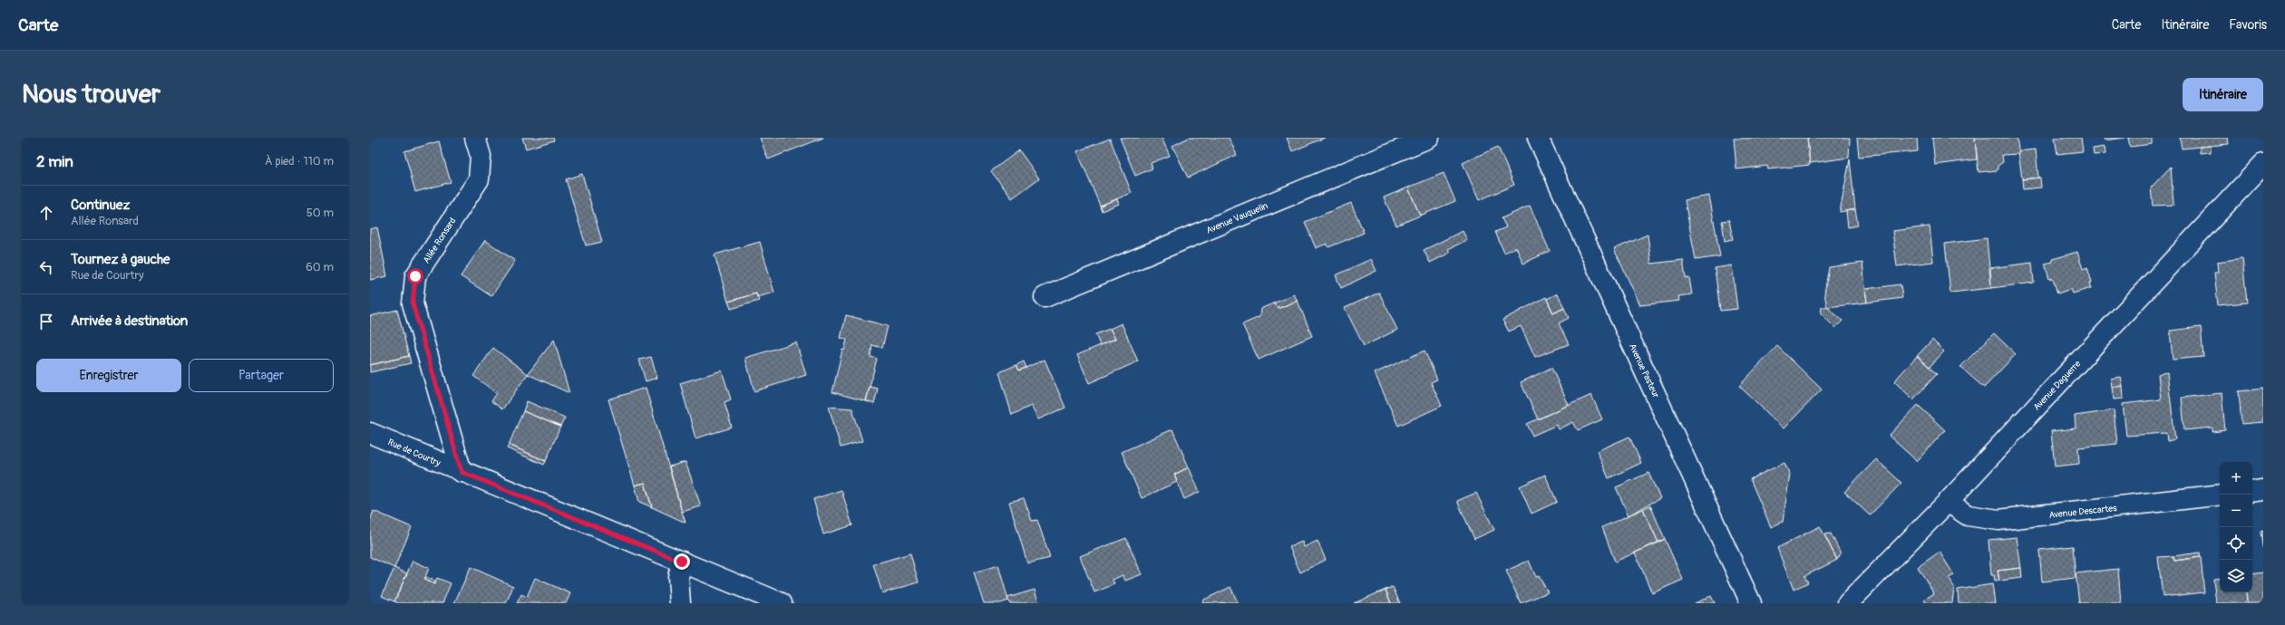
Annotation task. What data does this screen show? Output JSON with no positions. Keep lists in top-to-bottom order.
{
  "streets": {
    "street": [
      "Avenue Vauquelin",
      "Allée Ronsard",
      "Avenue Pasteur",
      "Avenue Daguerre",
      "Rue de Courtry",
      "Avenue Descartes"
    ]
  },
  "crossings": [
    ["Allée Ronsard", "Rue de Courtry"],
    ["Avenue Daguerre", "Avenue Descartes"]
  ],
  "page": {
    "header": "Carte",
    "nav": ["Carte", "Itinéraire", "Favoris"],
    "buttons": [
      "Itinéraire",
      ["Enregistrer", "Partager"]
    ],
    "title": "Nous trouver",
    "heading": ["2 min", "À pied · 110 m"],
    "list": [
      ["Continuez", "Allée Ronsard", "50 m"],
      ["Tournez à gauche", "Rue de Courtry", "60 m"],
      "Arrivée à destination"
    ],
    "map_buttons": ["+", "−"]
  }
}
